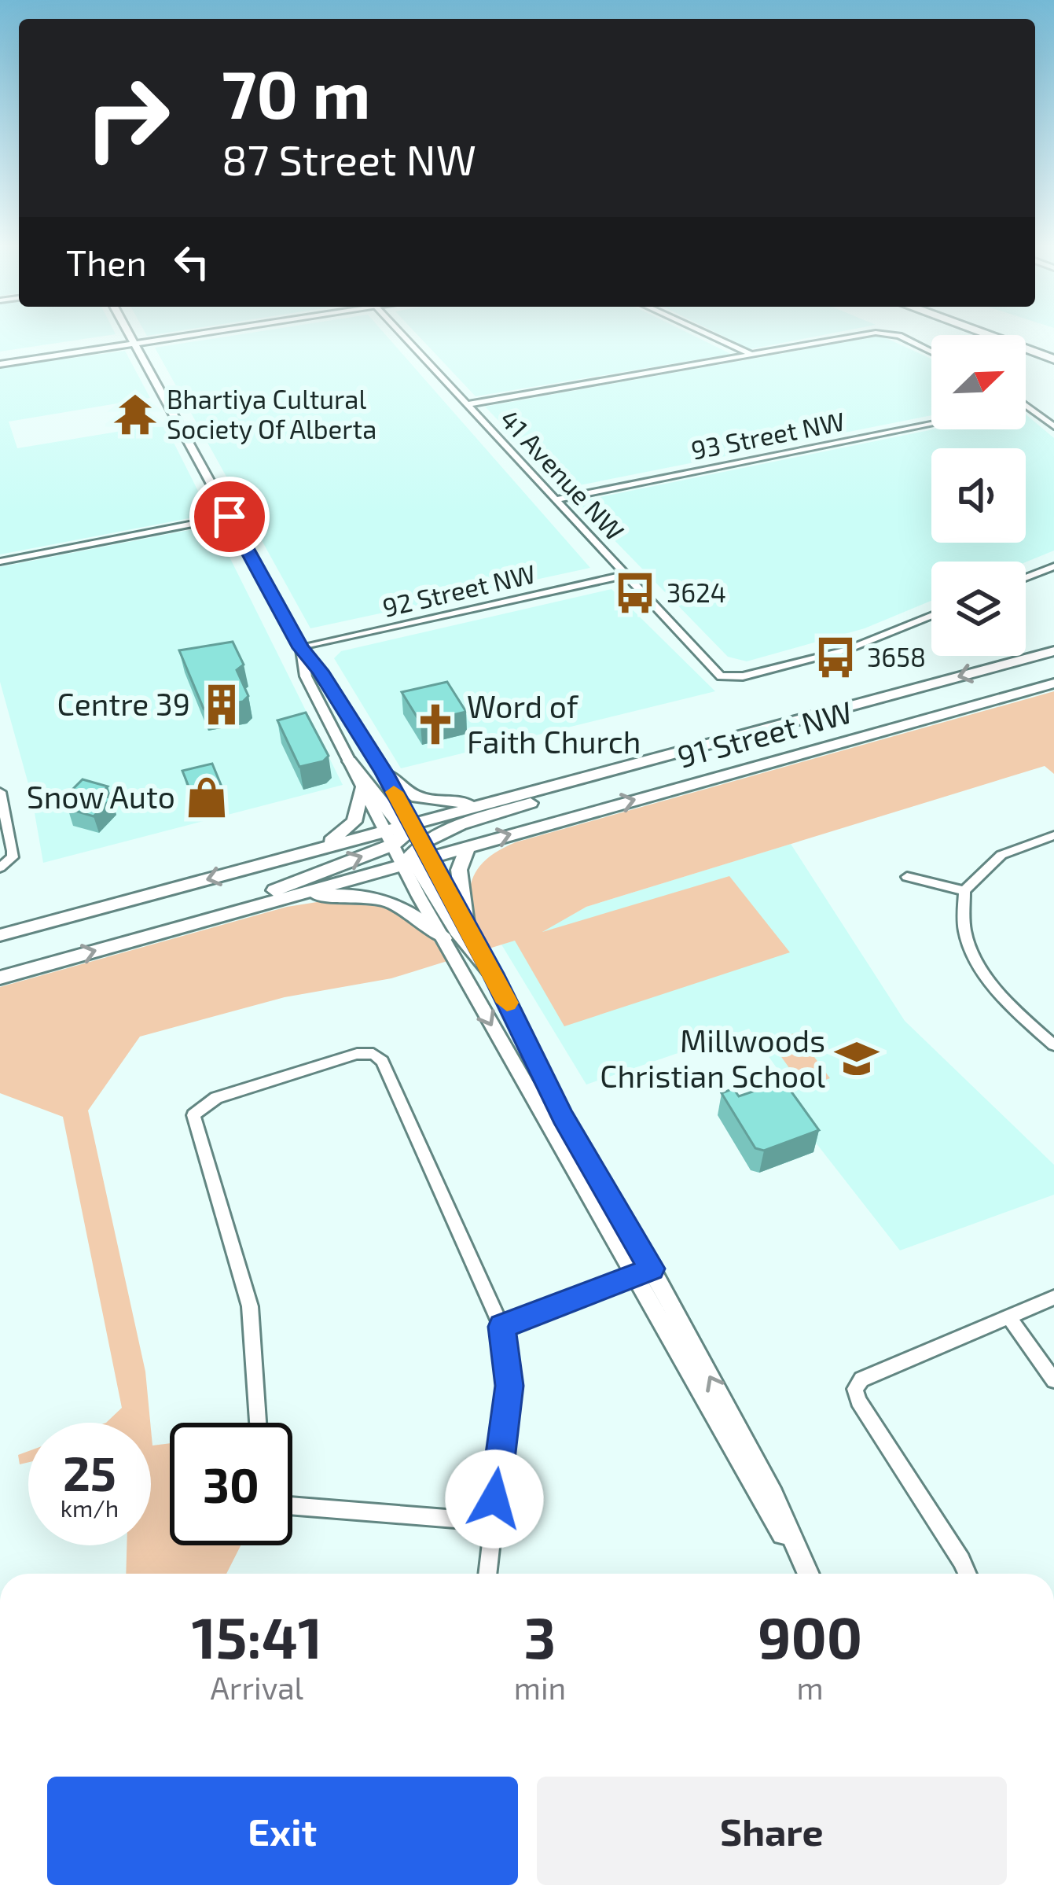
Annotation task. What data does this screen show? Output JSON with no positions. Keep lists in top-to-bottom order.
{
  "streets": {
    "main road": ["91 Street NW"],
    "street": ["93 Street NW", "41 Avenue NW", "92 Street NW"]
  },
  "crossings": [
    ["93 Street NW", "41 Avenue NW"],
    ["41 Avenue NW", "92 Street NW"]
  ],
  "places": {
    "temple": ["Bhartiya Cultural Society Of Alberta"],
    "bus stop": ["3624", "3658"],
    "building": ["Centre 39"],
    "church": ["Word of Faith Church"],
    "shop": ["Snow Auto"],
    "school or university": ["Millwoods Christian School"]
  },
  "north": "top right",
  "page": {
    "turn": ["70 m", "87 Street NW"],
    "then": "Then",
    "speed": "25 km/h",
    "limit": "30",
    "eta": [
      "15:41",
      "Arrival",
      "3",
      "min",
      "900",
      "m"
    ],
    "buttons": ["Exit", "Share"]
  }
}
